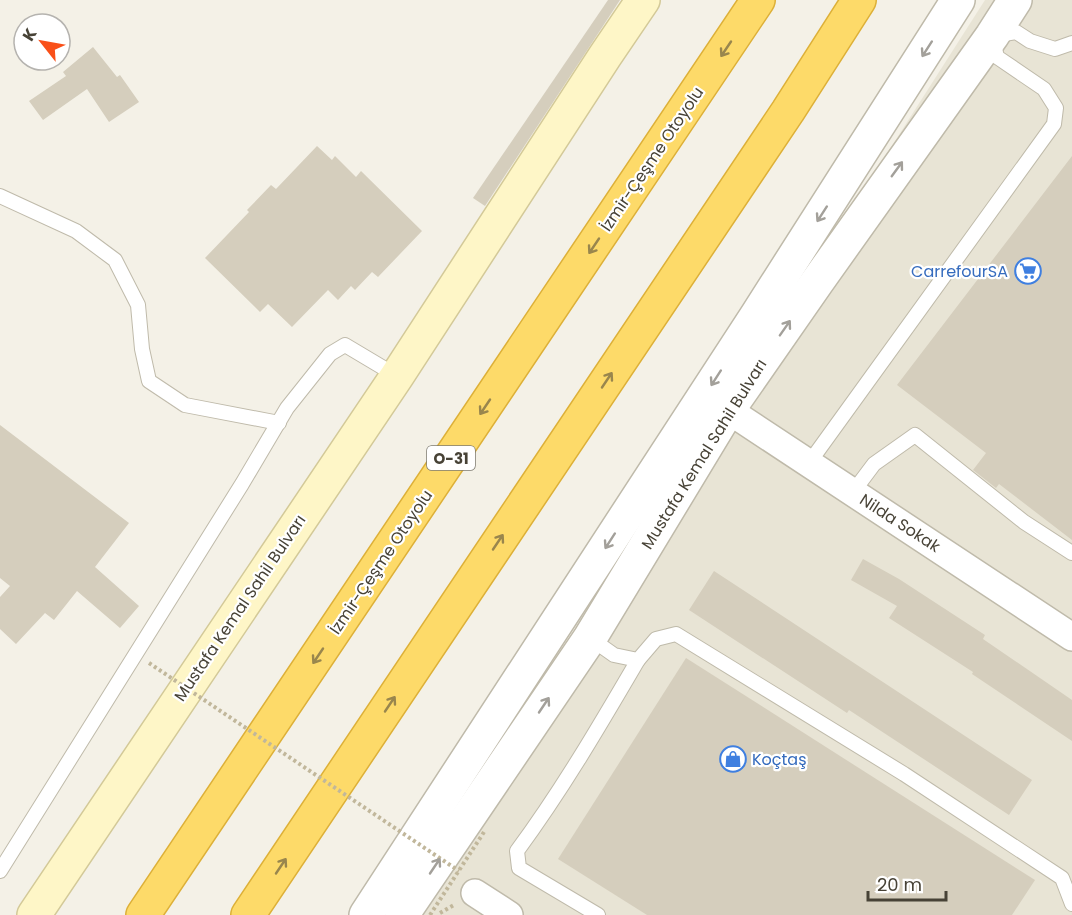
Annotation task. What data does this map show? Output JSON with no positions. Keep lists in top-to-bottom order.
{
  "streets": {
    "highway": ["İzmir-Çeşme Otoyolu", "O-31"],
    "main road": ["Mustafa Kemal Sahil Bulvarı"],
    "street": ["Nilda Sokak"]
  },
  "crossings": [
    ["Mustafa Kemal Sahil Bulvarı", "Nilda Sokak"]
  ],
  "places": {
    "supermarket": ["CarrefourSA"],
    "shop": ["Koçtaş"]
  },
  "scale_bar": "20 m",
  "north": "top left"
}
